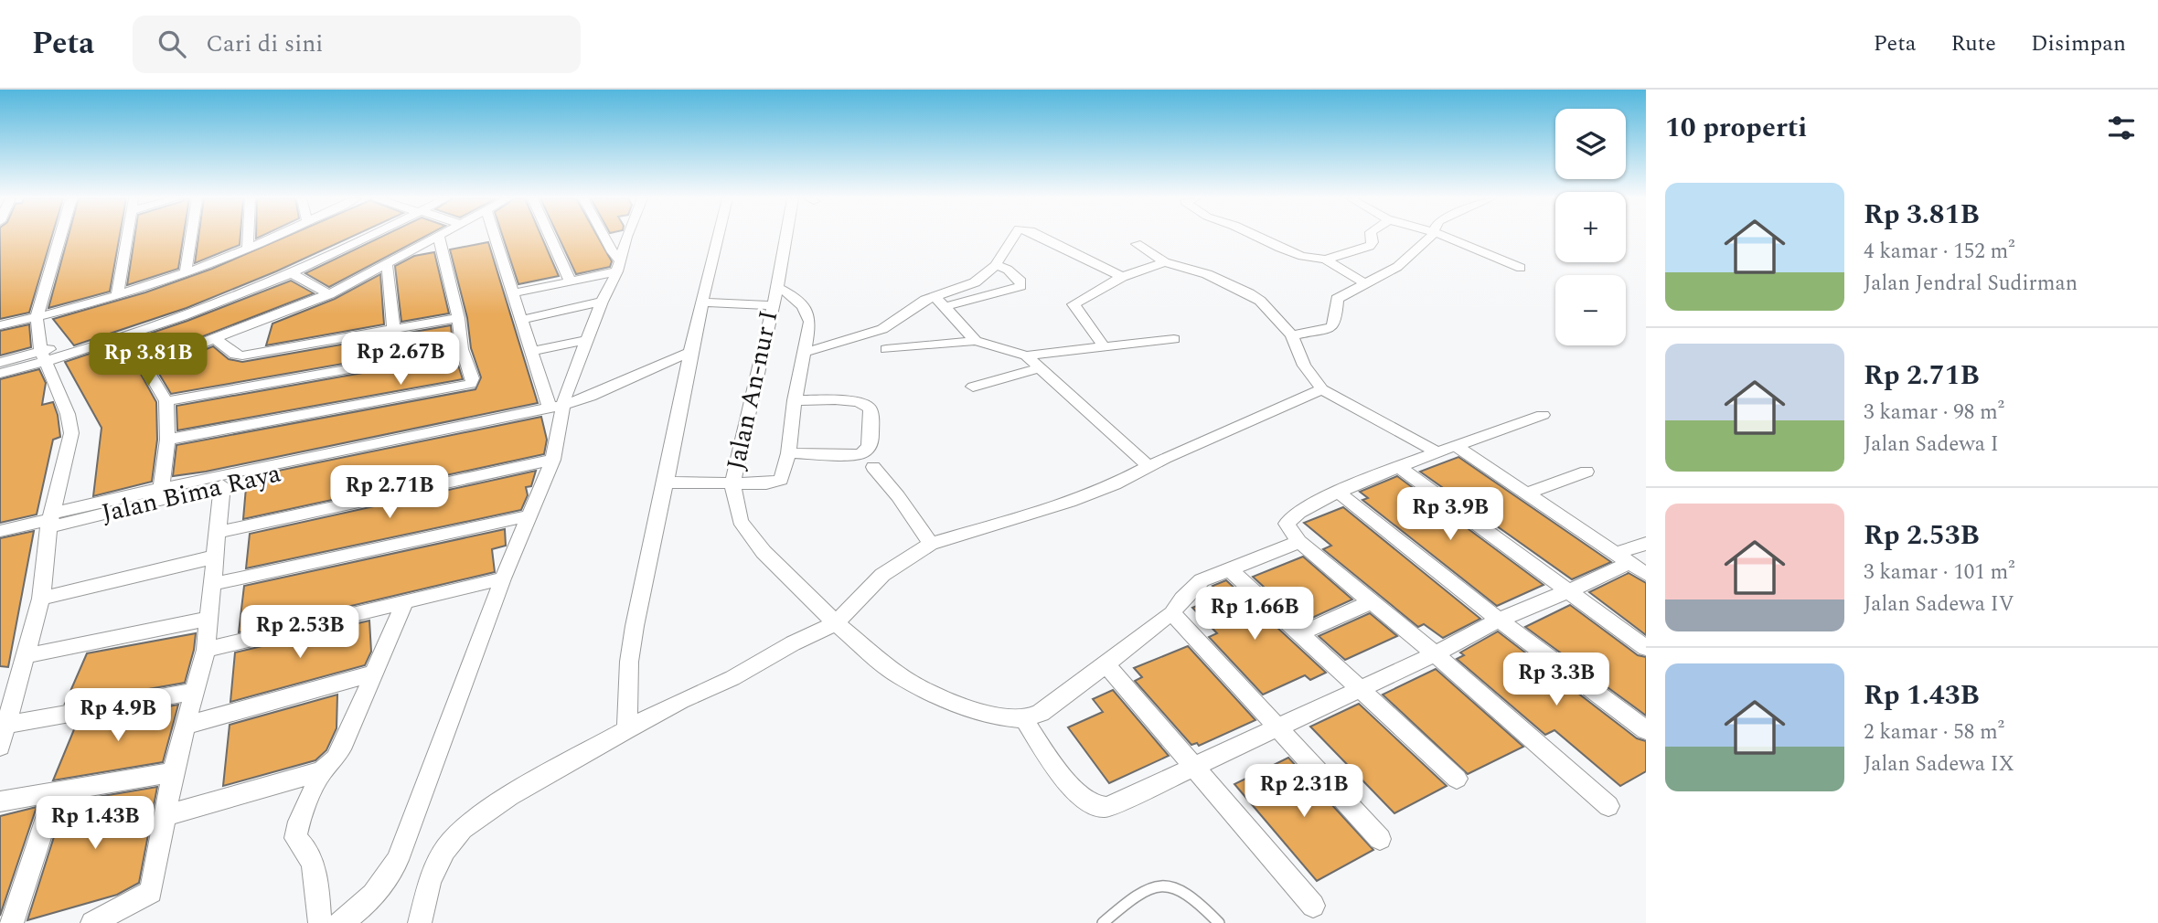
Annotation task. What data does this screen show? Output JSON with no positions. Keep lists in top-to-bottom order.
{
  "streets": {
    "street": ["Jalan An-nur I", "Jalan Bima Raya"]
  },
  "page": {
    "header": "Peta",
    "search": "Cari di sini",
    "nav": ["Peta", "Rute", "Disimpan"],
    "heading": "10 properti",
    "map_buttons": ["+", "−"],
    "list": [
      {
        "name": "Rp 3.81B",
        "note": "4 kamar · 152 m² · Jalan Jendral Sudirman"
      },
      {
        "name": "Rp 2.71B",
        "note": "3 kamar · 98 m² · Jalan Sadewa I"
      },
      {
        "name": "Rp 2.53B",
        "note": "3 kamar · 101 m² · Jalan Sadewa IV"
      },
      {
        "name": "Rp 1.43B",
        "note": "2 kamar · 58 m² · Jalan Sadewa IX"
      }
    ],
    "price": [
      "Rp 2.67B",
      "Rp 3.81B",
      "Rp 2.71B",
      "Rp 3.9B",
      "Rp 1.66B",
      "Rp 2.53B",
      "Rp 3.3B",
      "Rp 4.9B",
      "Rp 2.31B",
      "Rp 1.43B"
    ]
  }
}
